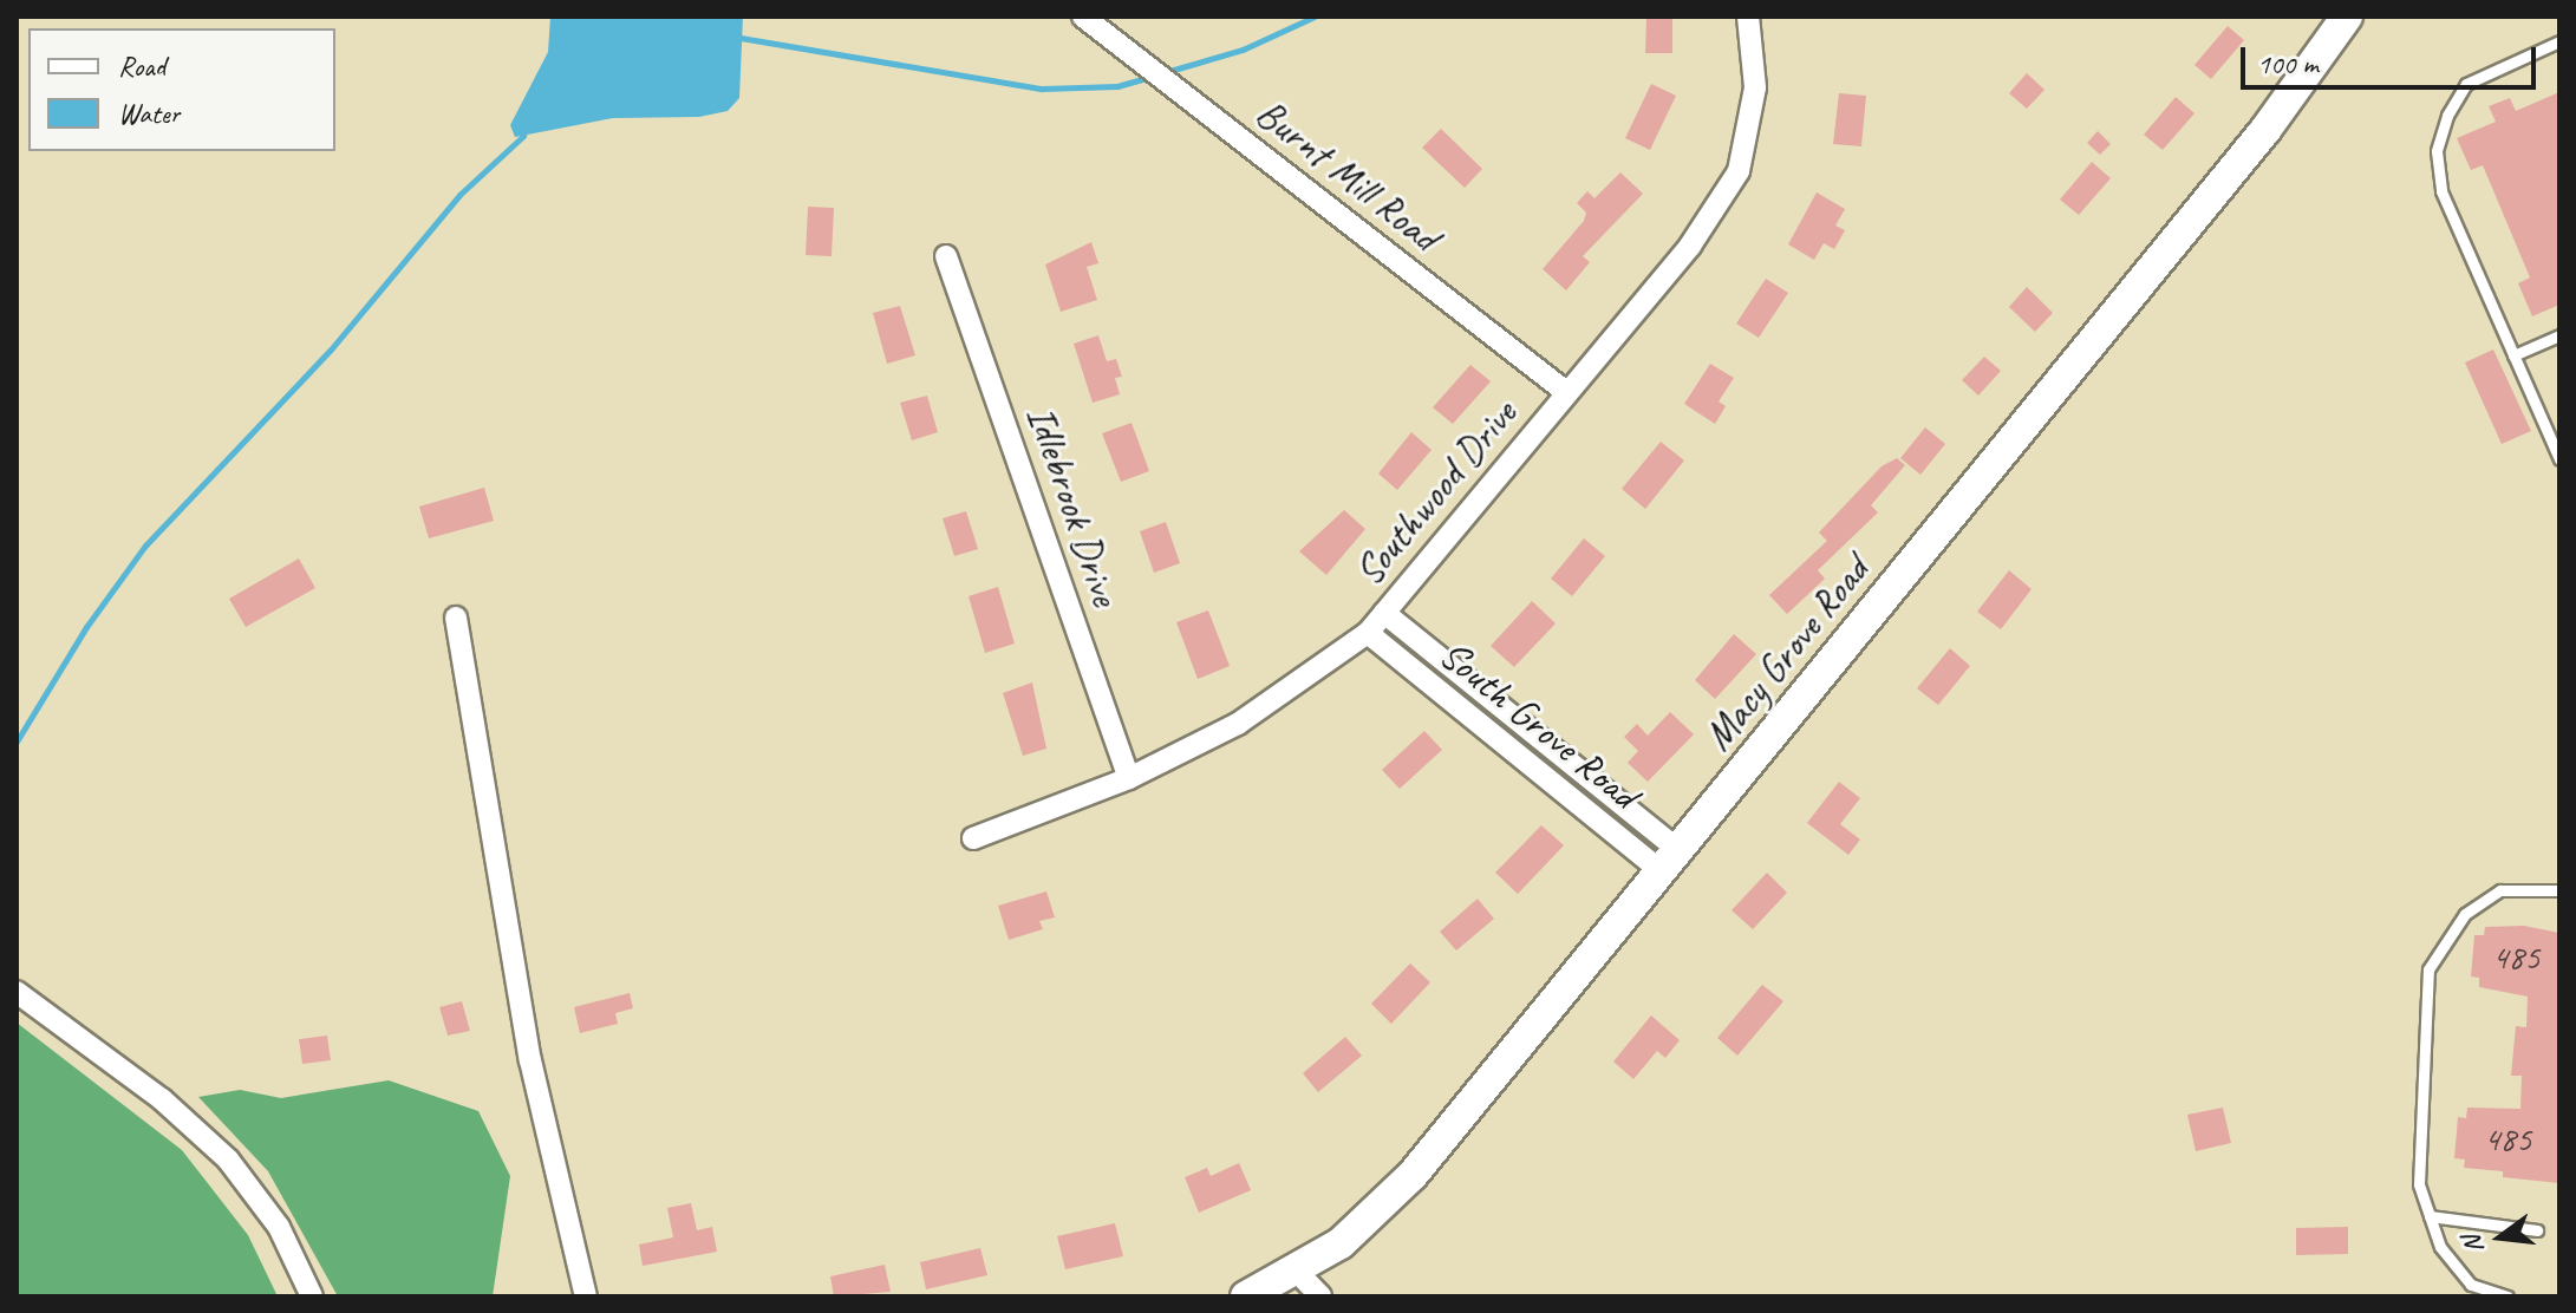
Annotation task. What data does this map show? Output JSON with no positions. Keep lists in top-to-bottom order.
{
  "streets": {
    "main road": ["Macy Grove Road"],
    "street": [
      "Burnt Mill Road",
      "Southwood Drive",
      "Idlebrook Drive",
      "South Grove Road"
    ]
  },
  "crossings": [
    ["Burnt Mill Road", "Southwood Drive"],
    ["Southwood Drive", "Idlebrook Drive"],
    ["Southwood Drive", "South Grove Road"],
    ["Macy Grove Road", "South Grove Road"]
  ],
  "house_numbers": ["485", "485"],
  "legend": ["Road", "Water"],
  "scale_bar": "100 m",
  "north": "left"
}
